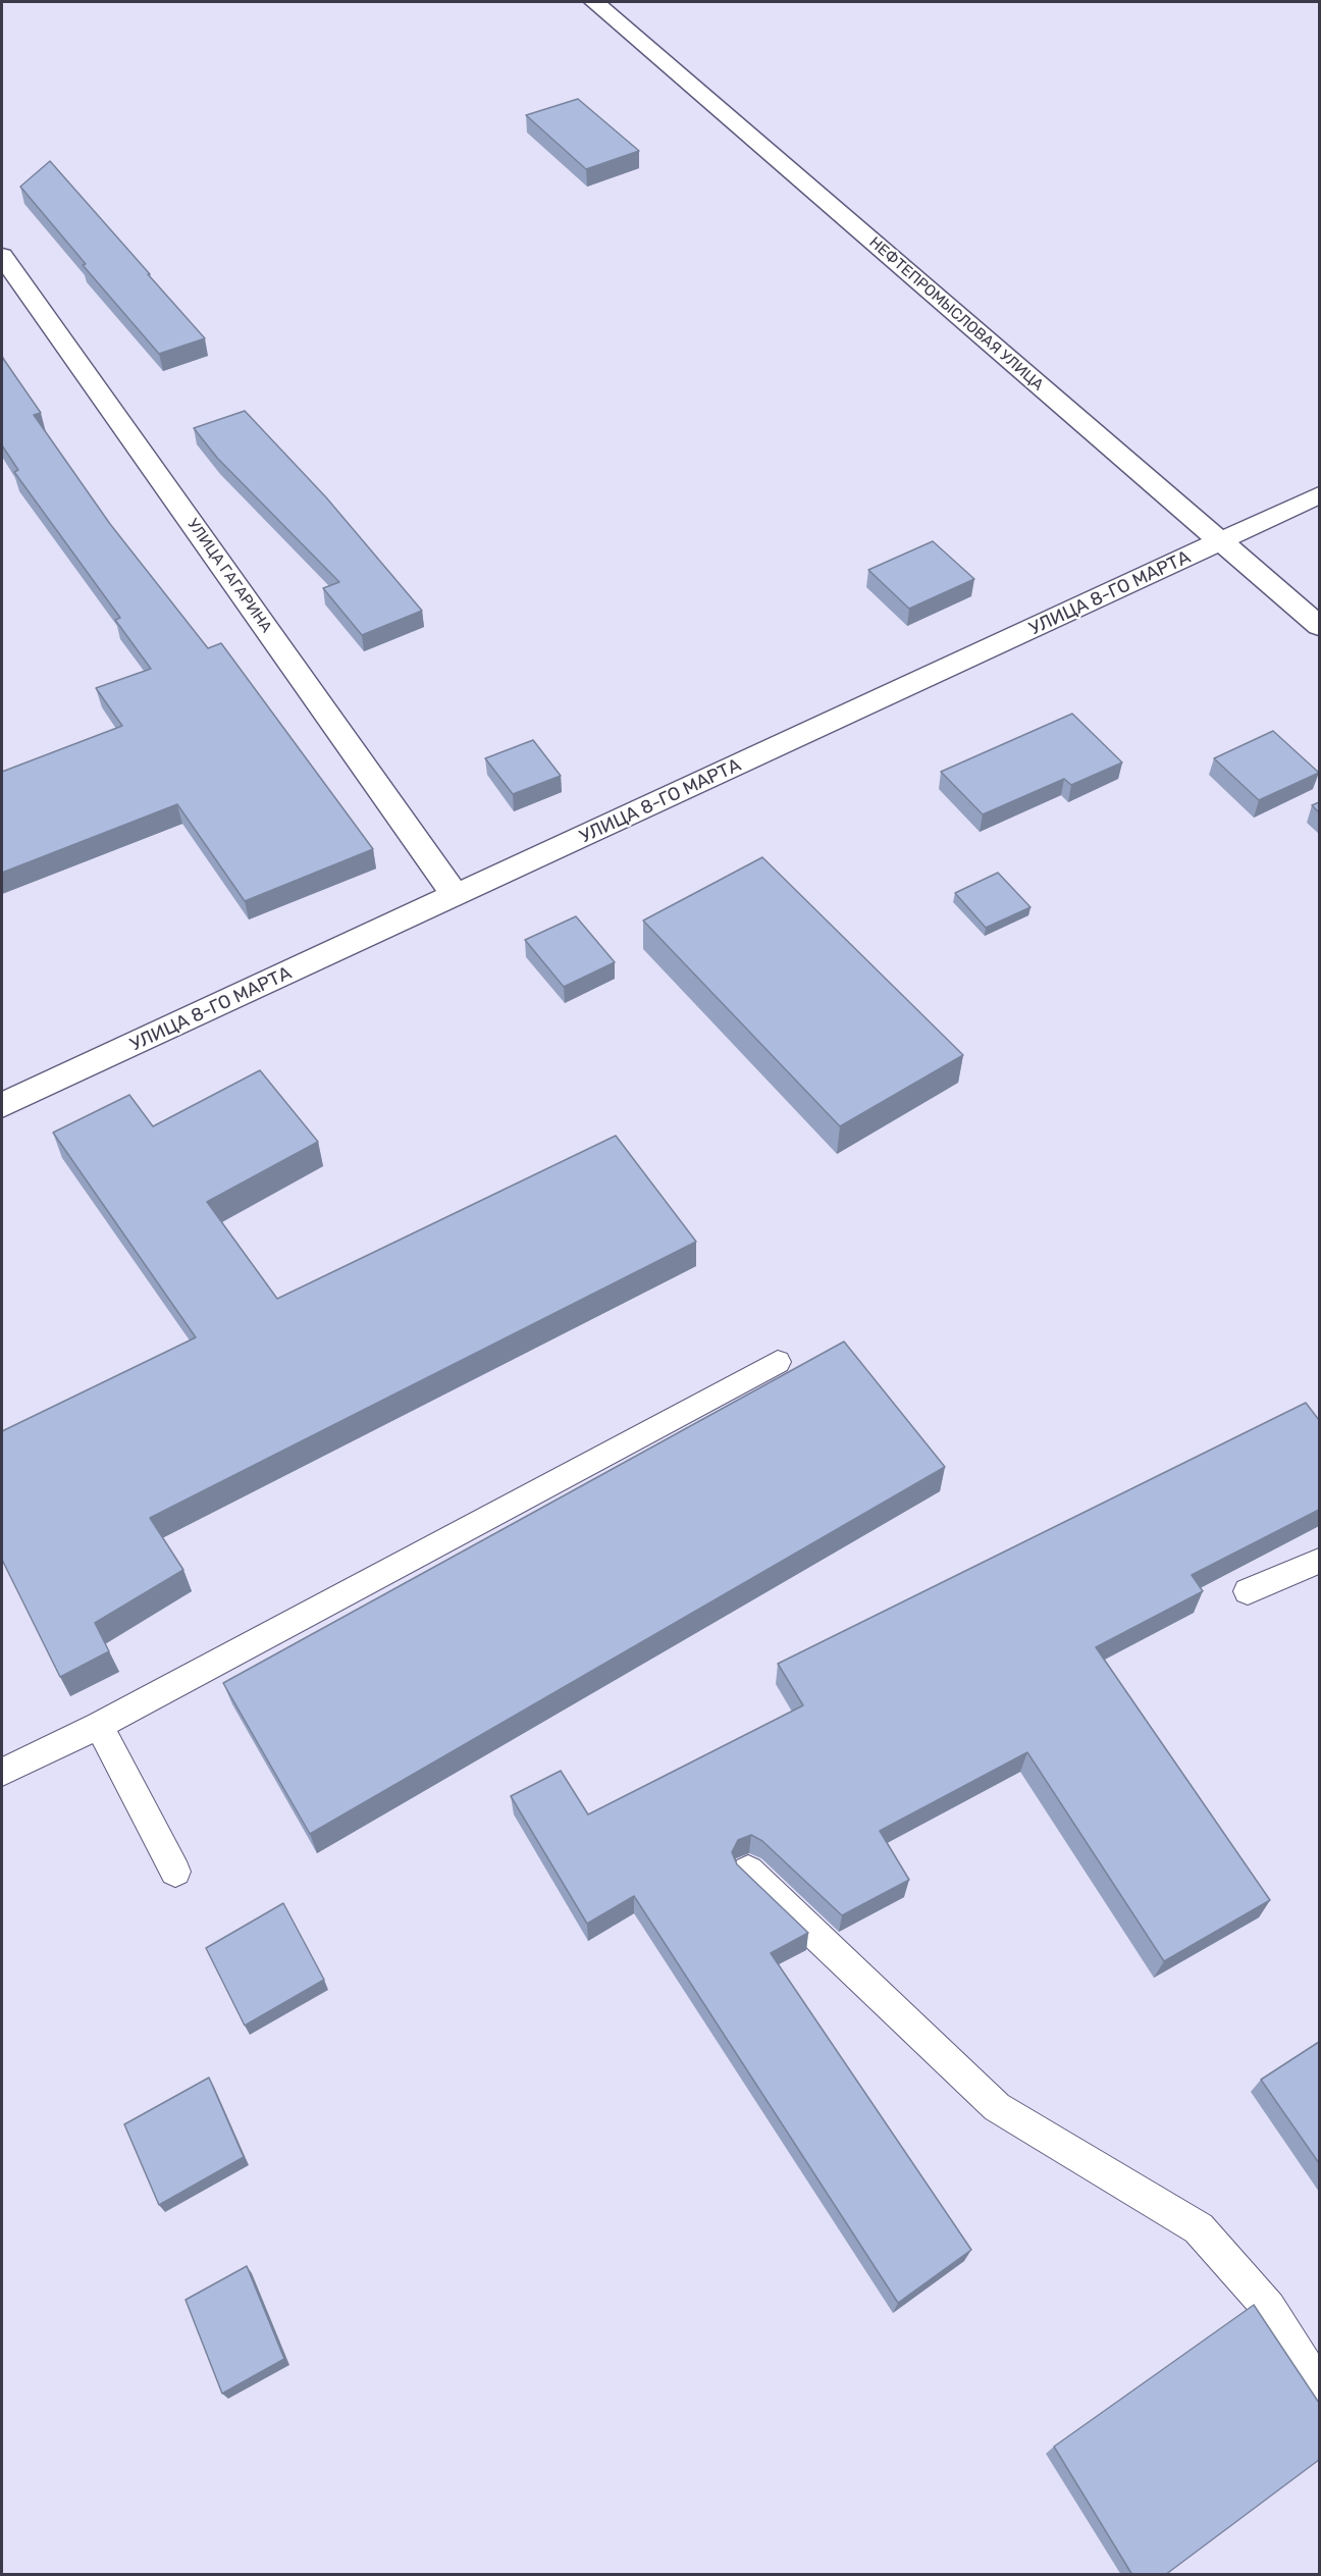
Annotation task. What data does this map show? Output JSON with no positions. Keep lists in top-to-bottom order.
{
  "streets": {
    "street": ["НЕФТЕПРОМЫСЛОВАЯ УЛИЦА", "УЛИЦА ГАГАРИНА", "УЛИЦА 8-ГО МАРТА"]
  },
  "crossings": [
    ["НЕФТЕПРОМЫСЛОВАЯ УЛИЦА", "УЛИЦА 8-ГО МАРТА"],
    ["УЛИЦА ГАГАРИНА", "УЛИЦА 8-ГО МАРТА"]
  ]
}
